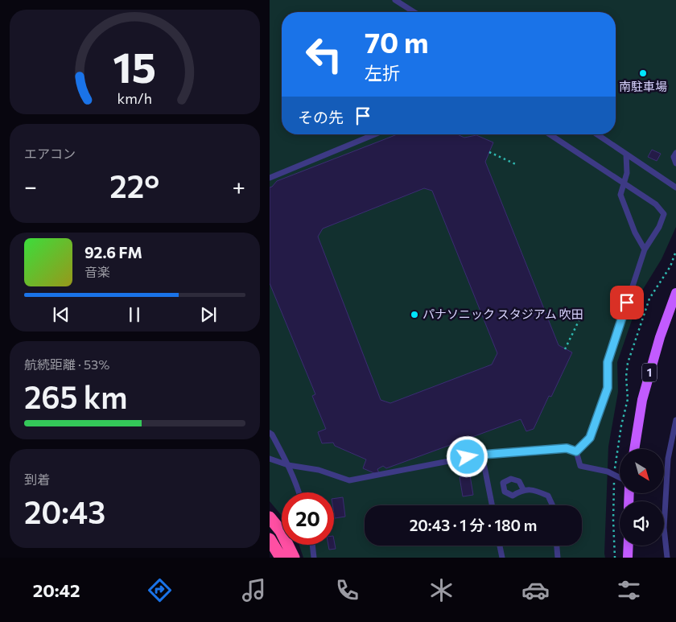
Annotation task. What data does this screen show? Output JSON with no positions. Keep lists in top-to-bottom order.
{
  "streets": {
    "main road": ["1"]
  },
  "places": ["南駐車場", "パナソニック スタジアム 吹田"],
  "north": "bottom right",
  "page": {
    "turn": ["70 m", "左折"],
    "then": "その先",
    "tile": [
      "エアコン",
      ["航続距離 · 53%", "265 km"],
      ["到着", "20:43"]
    ],
    "heat": ["−", "22°", "+"],
    "song": ["92.6 FM", "音楽"],
    "limit": "20",
    "trip": "20:43 · 1 分 · 180 m",
    "tabs": "20:42",
    "gauge": ["15", "km/h"]
  }
}
